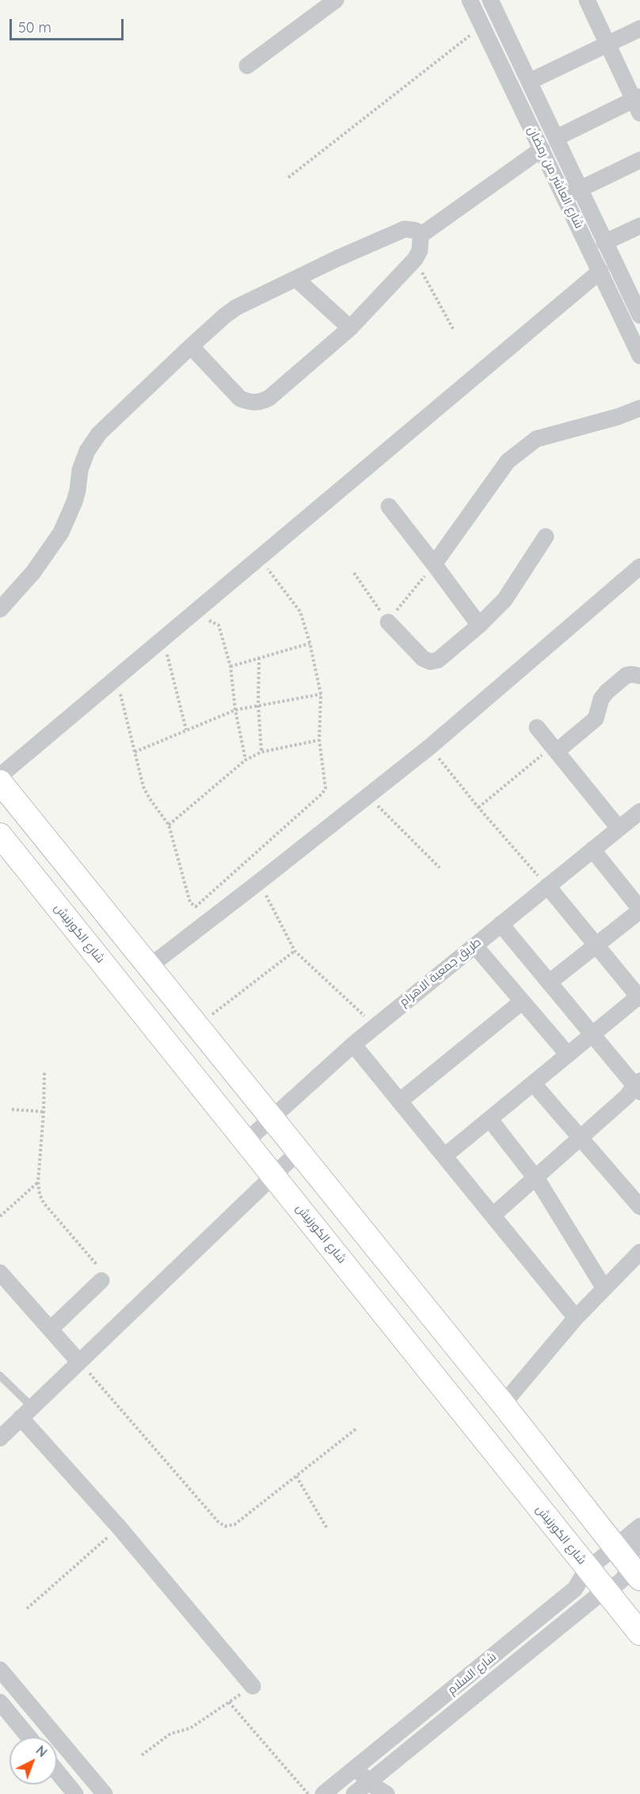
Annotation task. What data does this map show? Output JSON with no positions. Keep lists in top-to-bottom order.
{
  "streets": {
    "main road": ["شارع الكورنيش"],
    "street": ["شارع العاشر من رمضان", "طريق جمعية الاهرام", "شارع السلام"]
  },
  "crossings": [
    ["شارع الكورنيش", "طريق جمعية الاهرام"],
    ["شارع الكورنيش", "شارع السلام"]
  ],
  "scale_bar": "50 m",
  "north": "top right"
}
